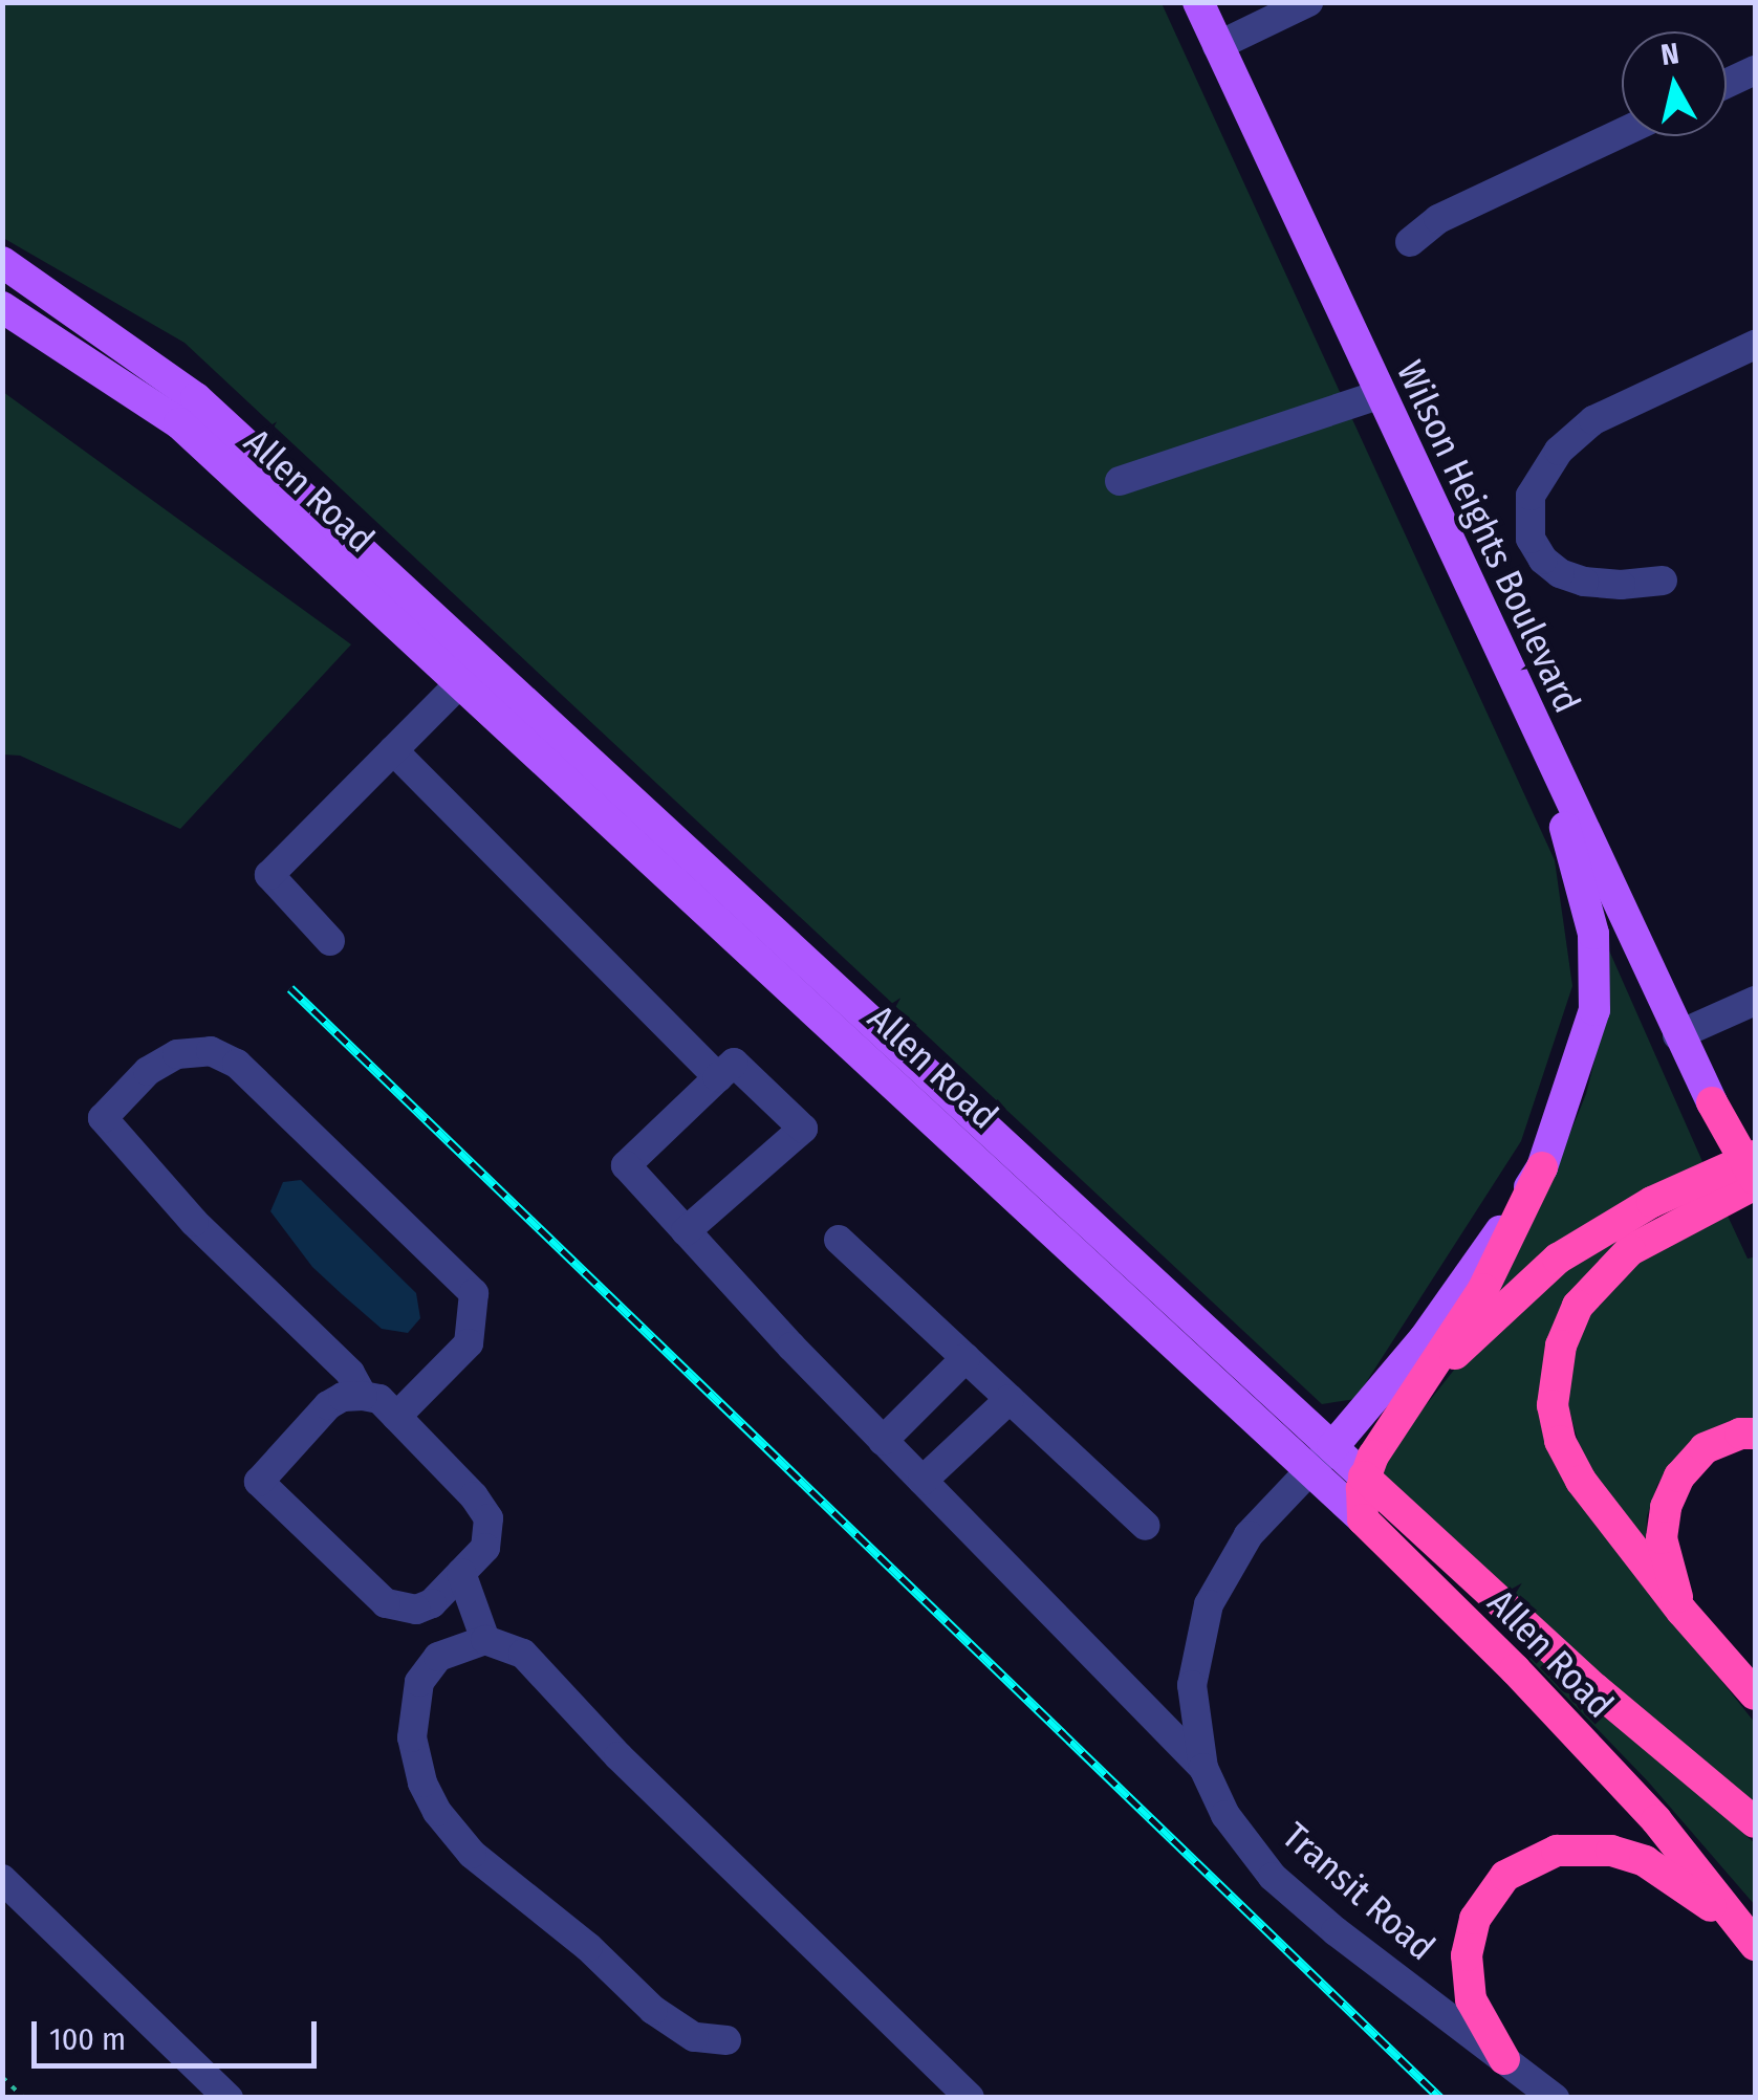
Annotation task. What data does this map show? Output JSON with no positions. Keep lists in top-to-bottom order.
{
  "streets": {
    "highway": ["Allen Road"],
    "main road": ["Wilson Heights Boulevard"],
    "street": ["Transit Road"]
  },
  "crossings": [
    ["Allen Road", "Transit Road"]
  ],
  "scale_bar": "100 m",
  "north": "top"
}
